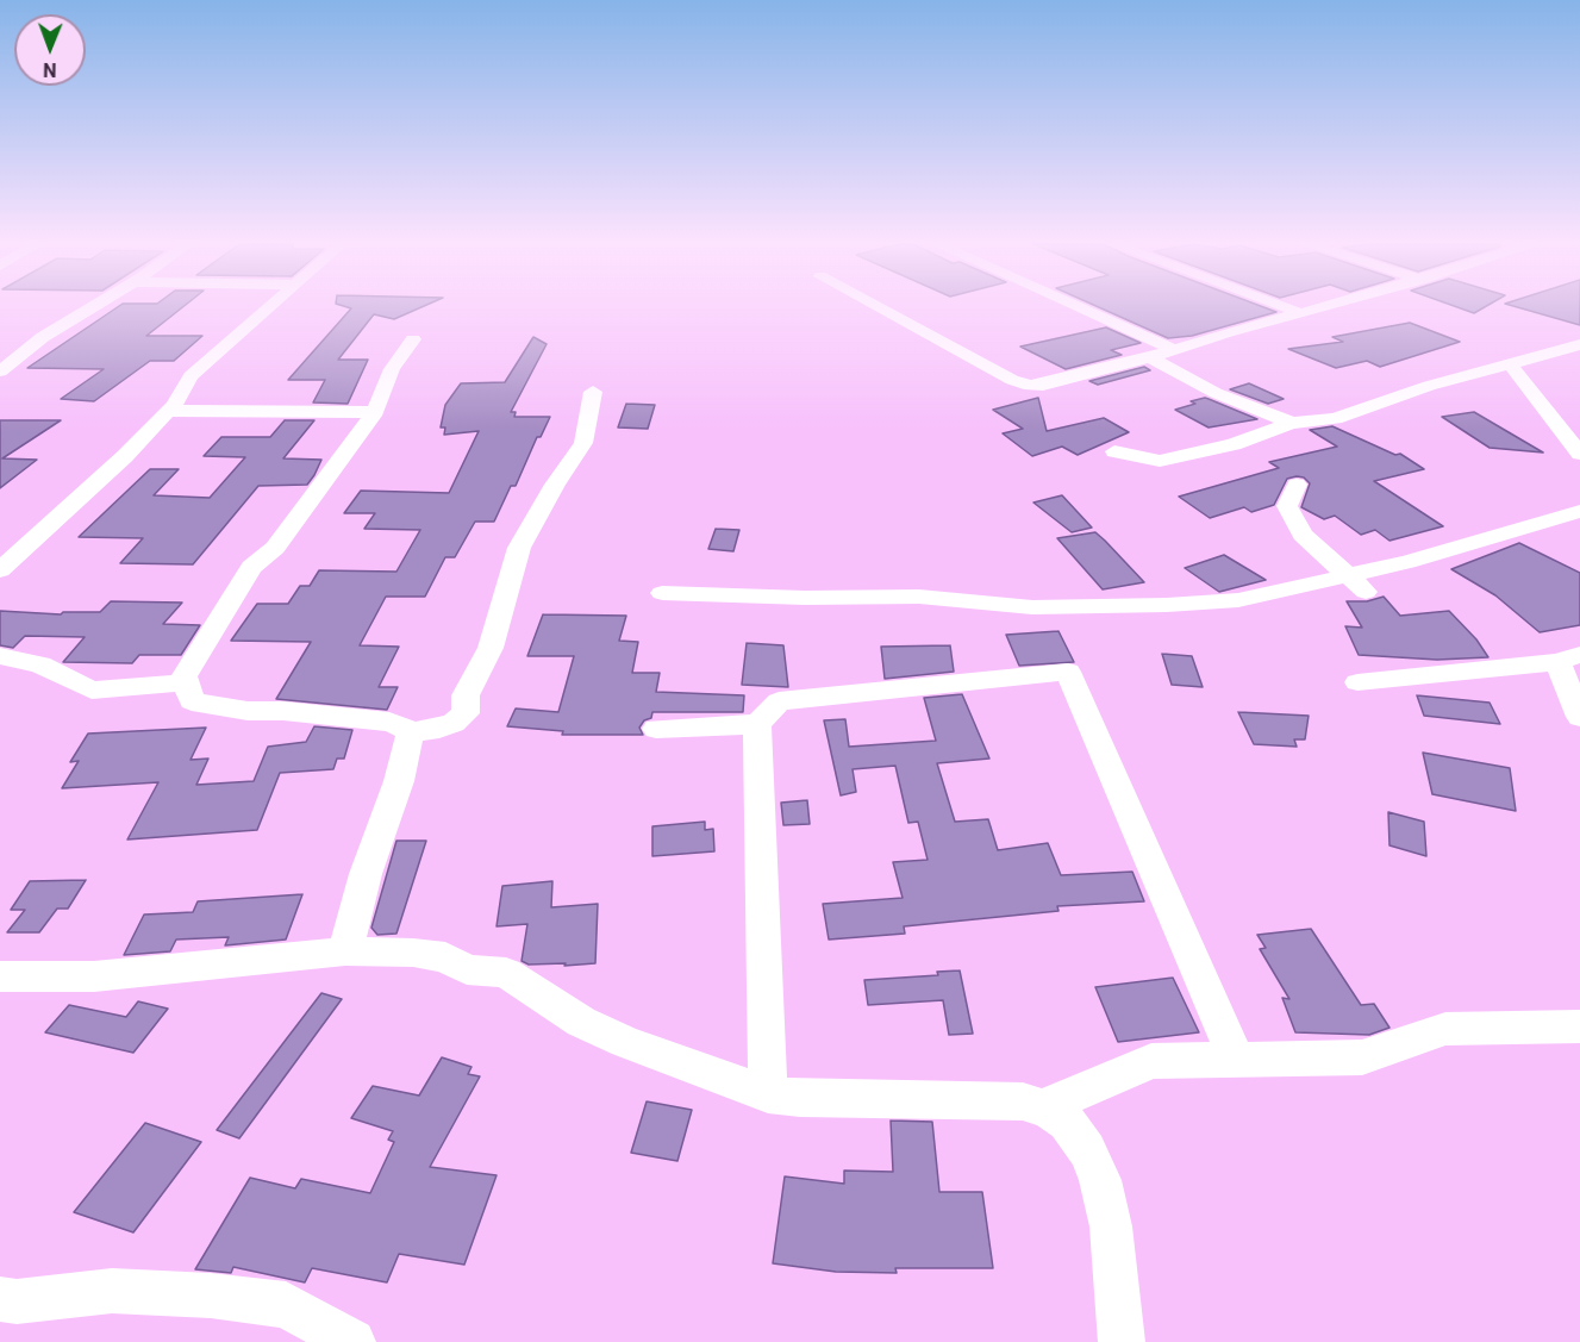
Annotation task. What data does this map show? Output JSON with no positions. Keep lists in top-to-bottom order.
{
  "north": "bottom"
}
